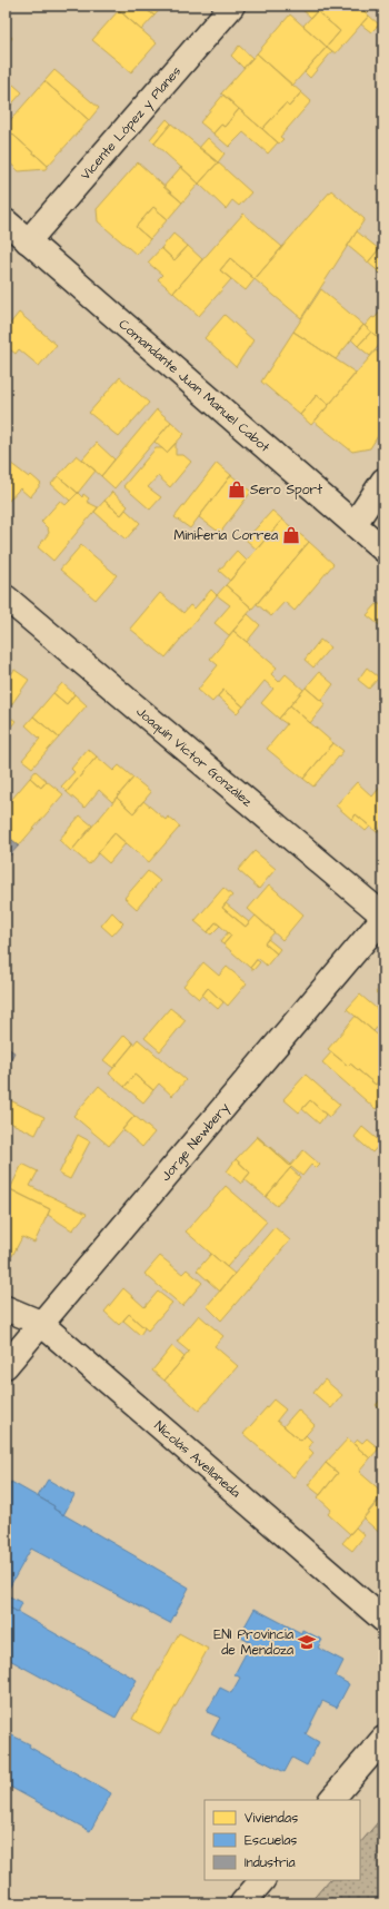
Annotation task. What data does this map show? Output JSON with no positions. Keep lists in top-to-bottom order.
{
  "streets": {
    "street": [
      "Vicente López y Planes",
      "Comandante Juan Manuel Cabot",
      "Joaquín Víctor González",
      "Jorge Newbery",
      "Nicolás Avellaneda"
    ]
  },
  "crossings": [
    ["Vicente López y Planes", "Comandante Juan Manuel Cabot"],
    ["Joaquín Víctor González", "Jorge Newbery"],
    ["Jorge Newbery", "Nicolás Avellaneda"]
  ],
  "places": {
    "shop": ["Sero Sport", "Miniferia Correa"],
    "school or university": ["ENI Provincia de Mendoza"]
  },
  "legend": ["Viviendas", "Escuelas", "Industria"]
}
